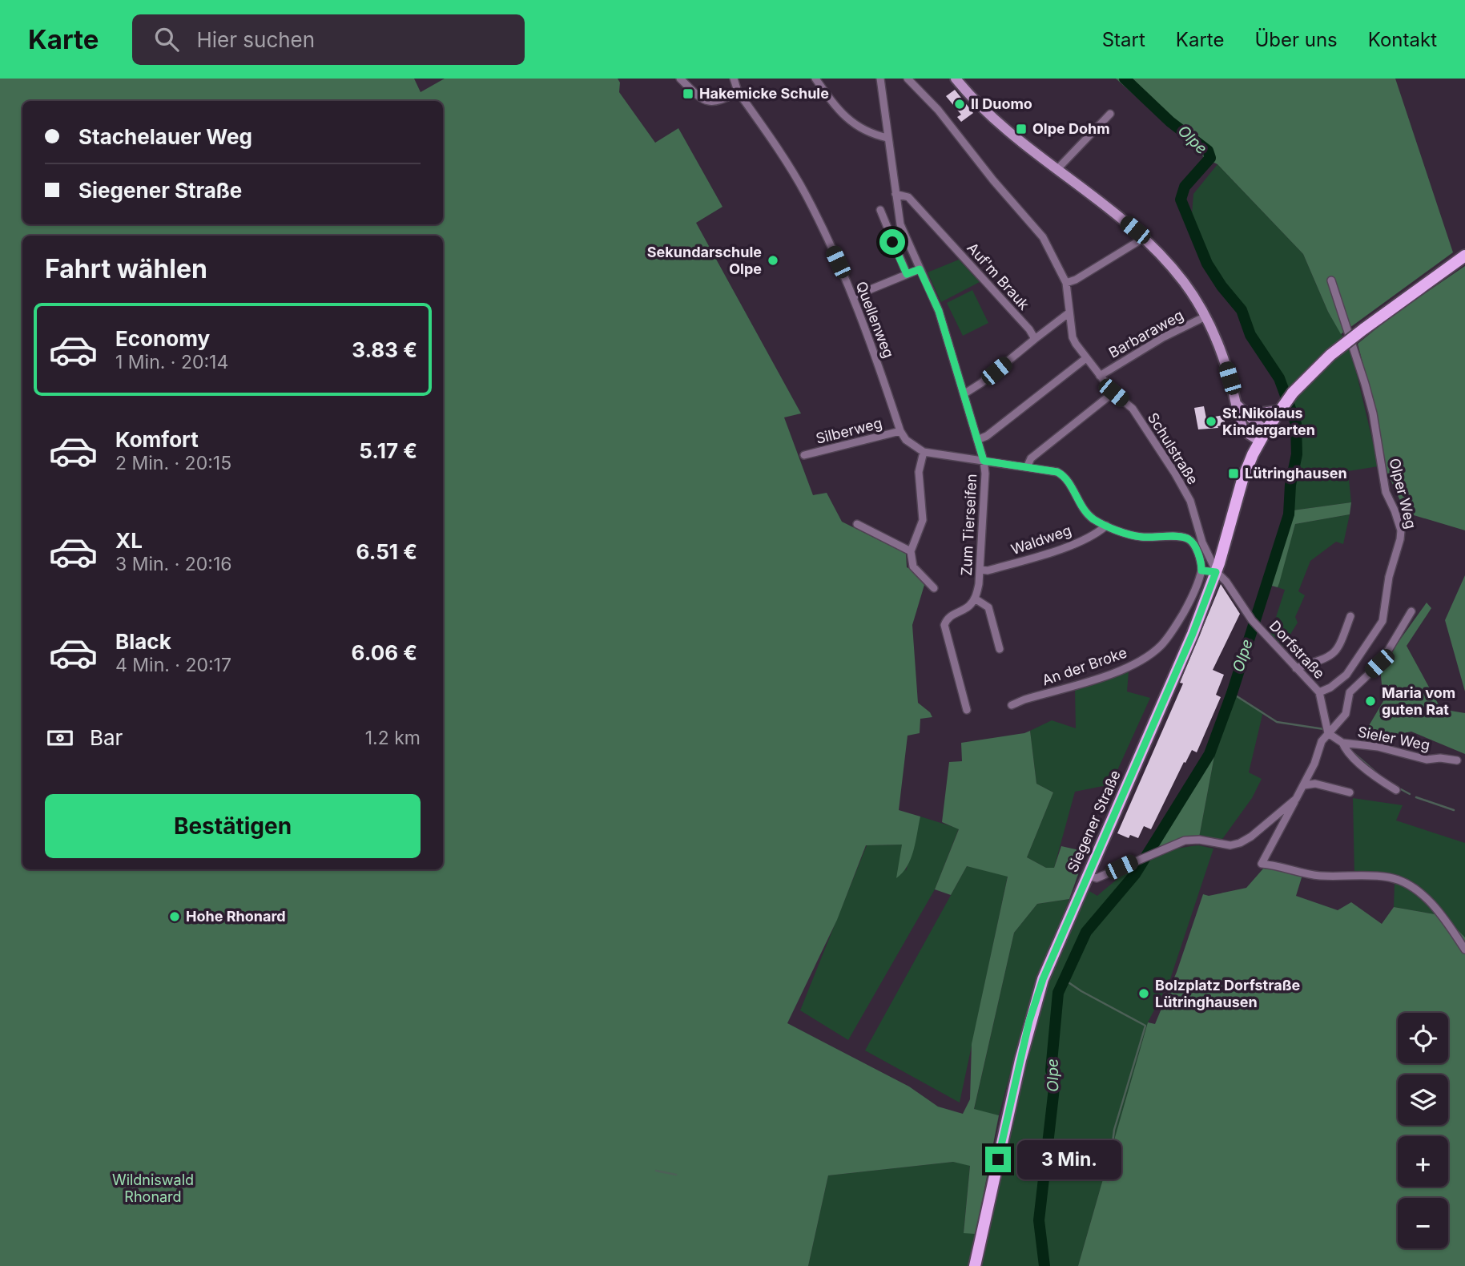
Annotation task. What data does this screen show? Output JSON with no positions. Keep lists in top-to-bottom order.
{
  "streets": {
    "main road": ["Siegener Straße"],
    "street": [
      "Auf'm Brauk",
      "Quellenweg",
      "Barbaraweg",
      "Silberweg",
      "Schulstraße",
      "Olper Weg",
      "Zum Tierseifen",
      "Waldweg",
      "Dorfstraße",
      "An der Broke",
      "Sieler Weg"
    ]
  },
  "crossings": [
    ["Auf'm Brauk", "Zum Tierseifen"],
    ["Quellenweg", "Silberweg"],
    ["Barbaraweg", "Schulstraße"],
    ["Schulstraße", "Dorfstraße"],
    ["Schulstraße", "Siegener Straße"],
    ["Olper Weg", "Dorfstraße"],
    ["Zum Tierseifen", "Waldweg"],
    ["Dorfstraße", "Sieler Weg"],
    ["Dorfstraße", "Siegener Straße"]
  ],
  "water": ["Olpe"],
  "parks": ["Wildniswald Rhonard"],
  "places": {
    "transit": ["Hakemicke Schule", "Olpe Dohm", "Lütringhausen"],
    "other": [
      "Il Duomo",
      "Sekundarschule Olpe",
      "St.Nikolaus Kindergarten",
      "Maria vom guten Rat",
      "Hohe Rhonard",
      "Bolzplatz Dorfstraße Lütringhausen"
    ]
  },
  "page": {
    "header": "Karte",
    "search": "Hier suchen",
    "nav": [
      "Start",
      "Karte",
      "Über uns",
      "Kontakt"
    ],
    "banner": ["Stachelauer Weg", "Siegener Straße"],
    "heading": "Fahrt wählen",
    "list": [
      {
        "name": "Economy",
        "note": "1 Min. · 20:14",
        "value": "3.83 €"
      },
      {
        "name": "Komfort",
        "note": "2 Min. · 20:15",
        "value": "5.17 €"
      },
      {
        "name": "XL",
        "note": "3 Min. · 20:16",
        "value": "6.51 €"
      },
      {
        "name": "Black",
        "note": "4 Min. · 20:17",
        "value": "6.06 €"
      }
    ],
    "pay": ["Bar", "1.2 km"],
    "buttons": "Bestätigen",
    "map_buttons": ["+", "−"],
    "bubble": "3 Min."
  }
}
